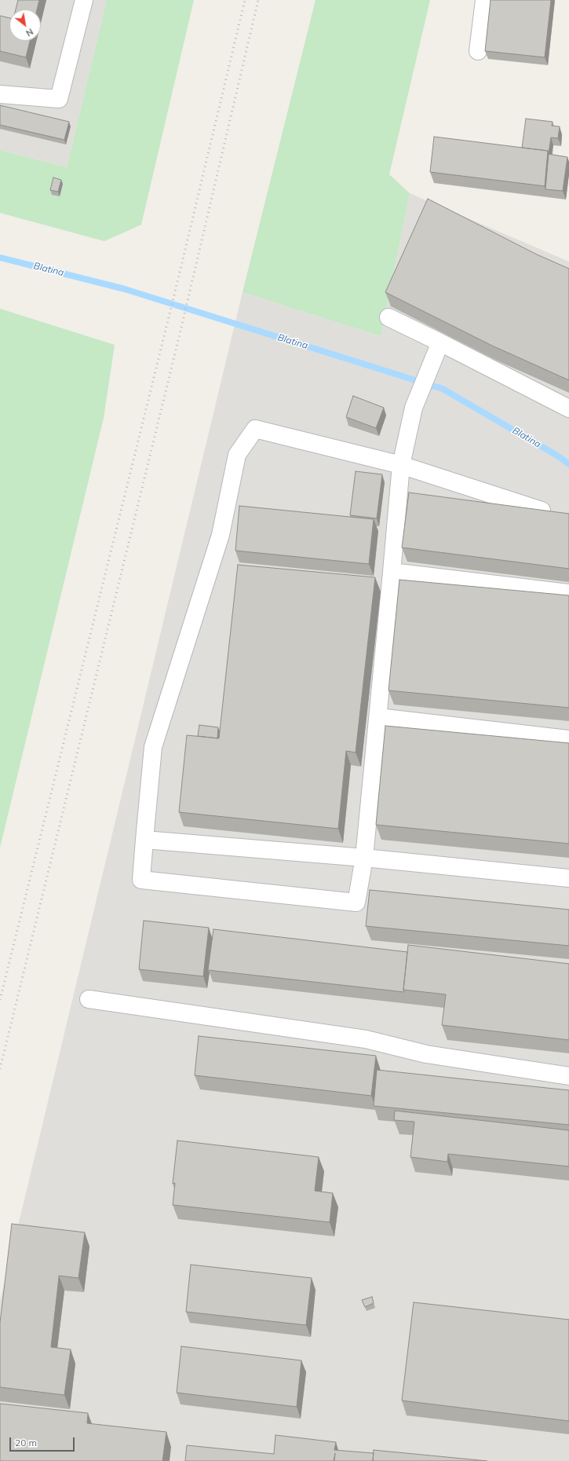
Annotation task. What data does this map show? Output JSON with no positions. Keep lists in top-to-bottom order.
{
  "water": ["Blatina"],
  "scale_bar": "20 m",
  "north": "bottom right"
}
